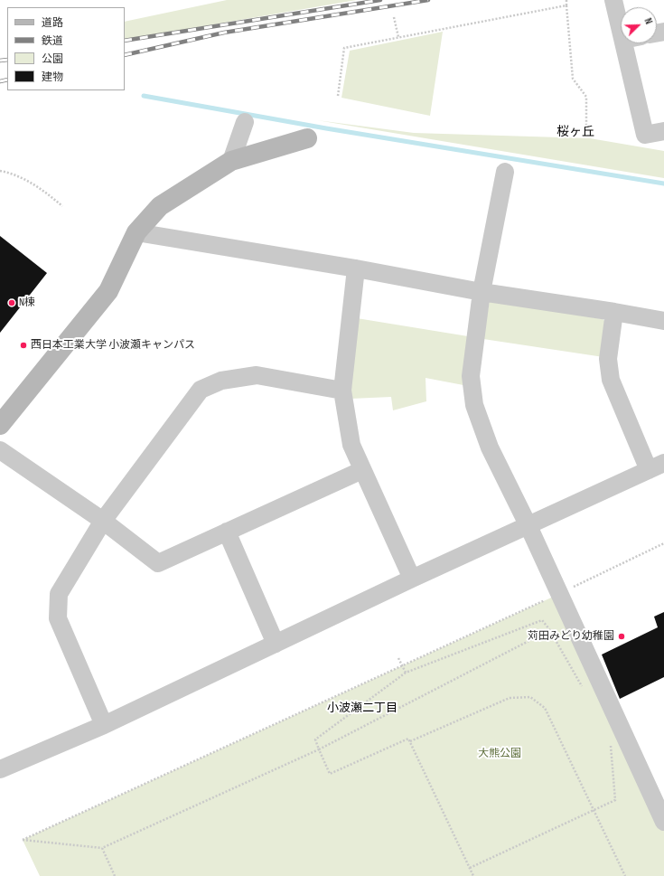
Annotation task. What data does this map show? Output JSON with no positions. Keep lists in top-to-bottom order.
{
  "districts": ["桜ヶ丘", "小波瀬二丁目"],
  "parks": ["大熊公園"],
  "places": ["N棟", "西日本工業大学 小波瀬キャンパス", "苅田みどり幼稚園"],
  "legend": [
    "道路",
    "鉄道",
    "公園",
    "建物"
  ],
  "north": "top right"
}
